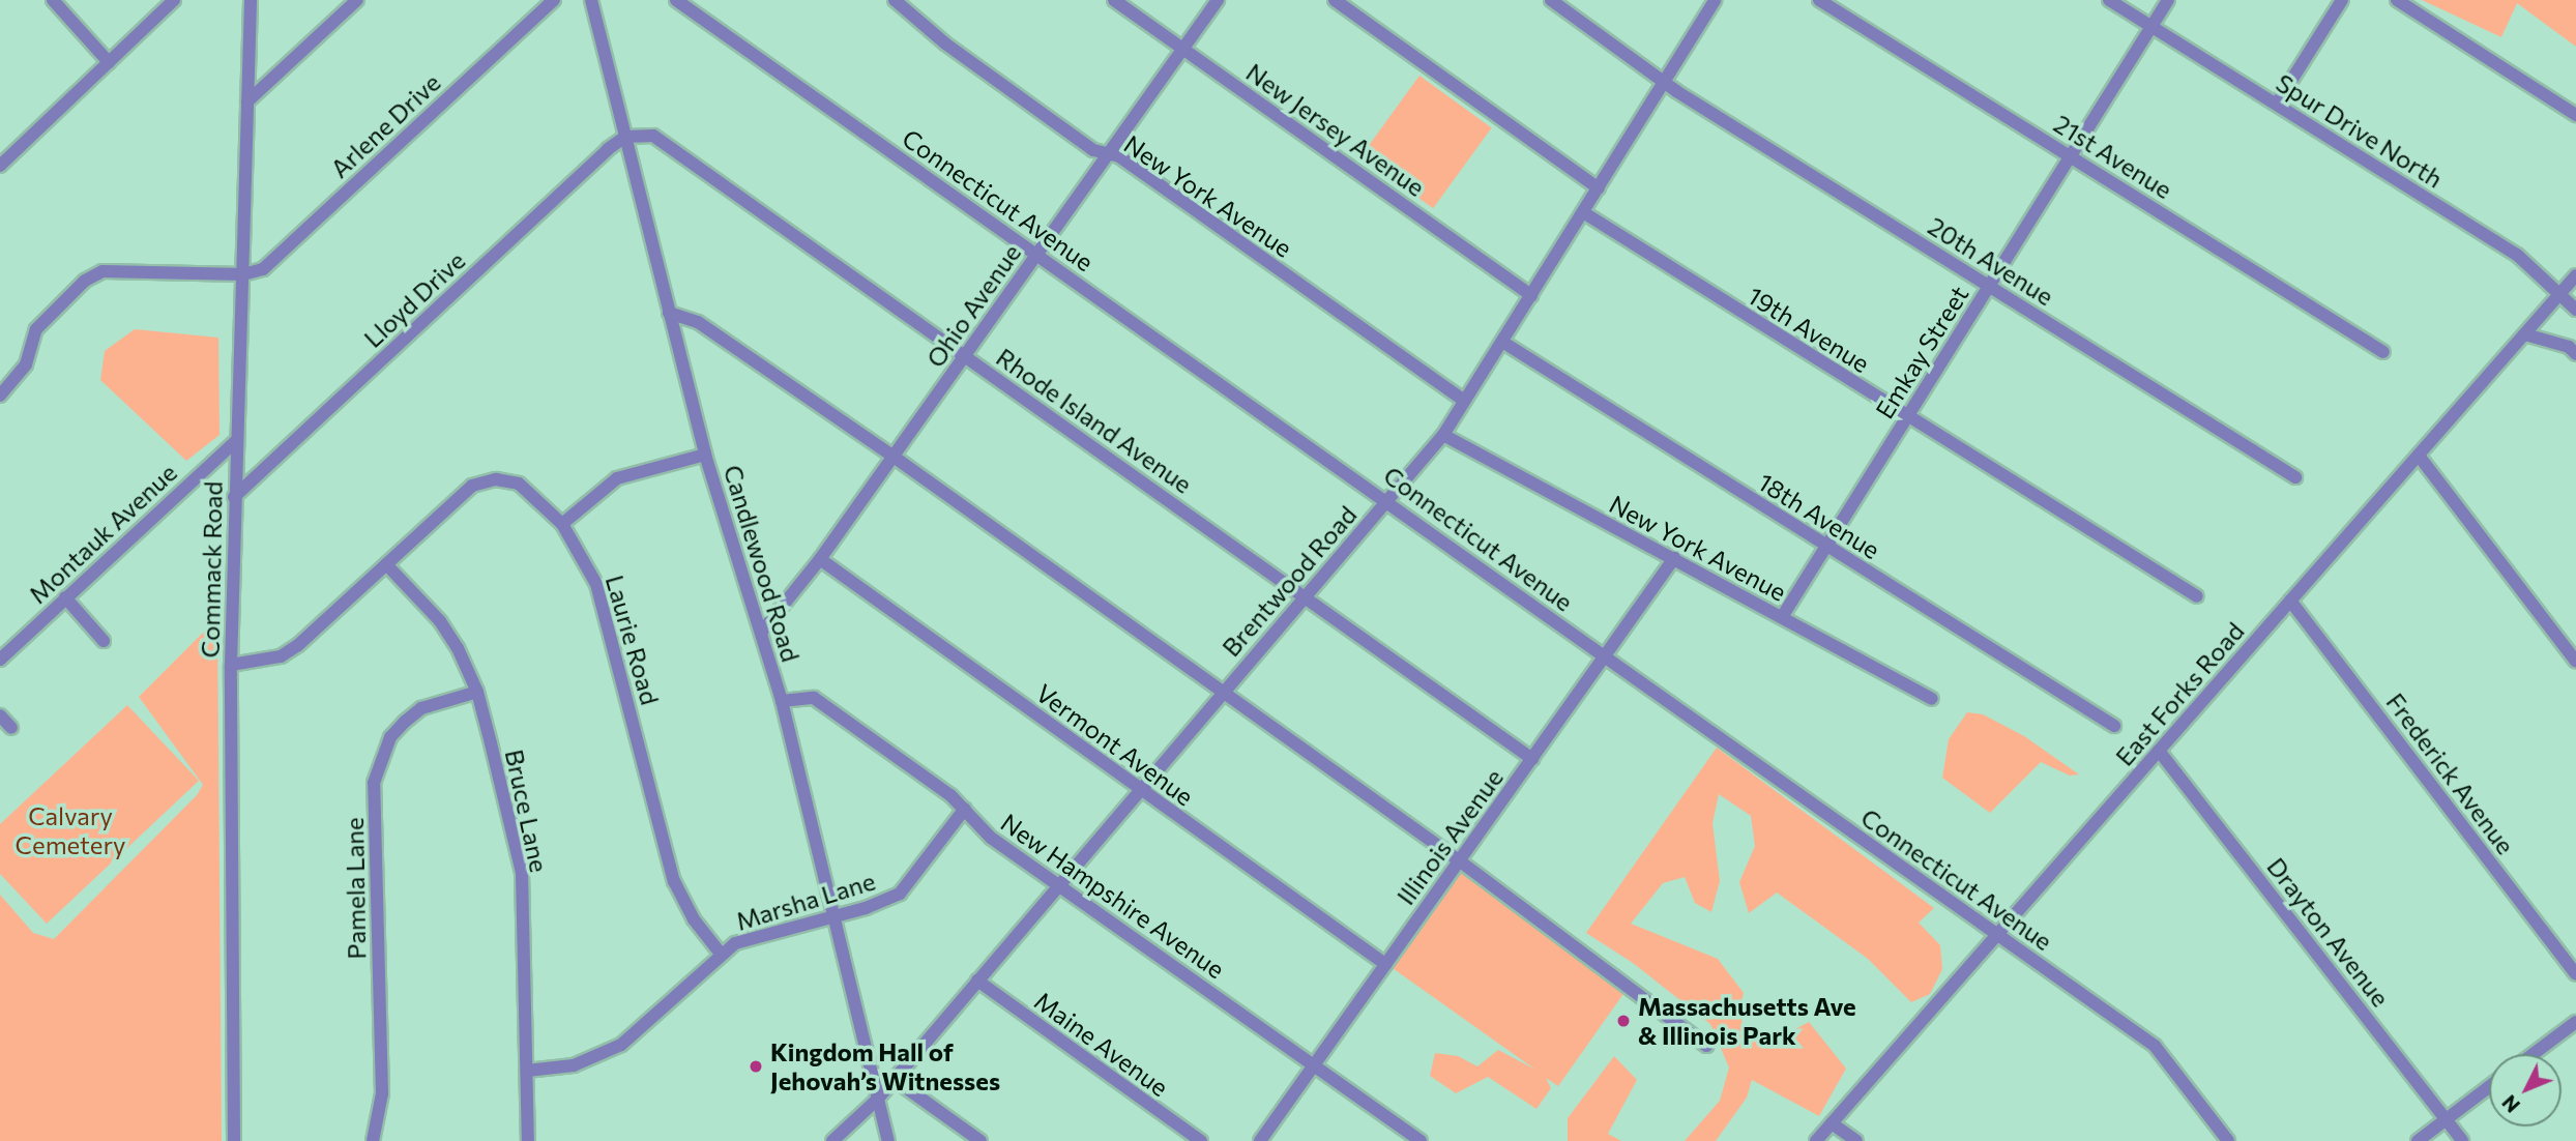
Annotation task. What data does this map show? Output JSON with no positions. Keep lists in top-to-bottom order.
{
  "streets": {
    "street": [
      "Arlene Drive",
      "New Jersey Avenue",
      "Spur Drive North",
      "21st Avenue",
      "New York Avenue",
      "Connecticut Avenue",
      "20th Avenue",
      "Lloyd Drive",
      "Ohio Avenue",
      "19th Avenue",
      "Emkay Street",
      "Rhode Island Avenue",
      "18th Avenue",
      "Montauk Avenue",
      "Candlewood Road",
      "Commack Road",
      "Brentwood Road",
      "Laurie Road",
      "East Forks Road",
      "Vermont Avenue",
      "Frederick Avenue",
      "Bruce Lane",
      "Illinois Avenue",
      "Pamela Lane",
      "New Hampshire Avenue",
      "Marsha Lane",
      "Drayton Avenue",
      "Maine Avenue"
    ]
  },
  "crossings": [
    ["Arlene Drive", "Commack Road"],
    ["New Jersey Avenue", "Ohio Avenue"],
    ["New Jersey Avenue", "Brentwood Road"],
    ["Spur Drive North", "Emkay Street"],
    ["Spur Drive North", "East Forks Road"],
    ["21st Avenue", "Emkay Street"],
    ["New York Avenue", "Ohio Avenue"],
    ["New York Avenue", "Emkay Street"],
    ["New York Avenue", "Brentwood Road"],
    ["New York Avenue", "Illinois Avenue"],
    ["Connecticut Avenue", "Ohio Avenue"],
    ["Connecticut Avenue", "Brentwood Road"],
    ["Connecticut Avenue", "East Forks Road"],
    ["Connecticut Avenue", "Illinois Avenue"],
    ["20th Avenue", "Emkay Street"],
    ["20th Avenue", "Brentwood Road"],
    ["Lloyd Drive", "Rhode Island Avenue"],
    ["Lloyd Drive", "Candlewood Road"],
    ["Lloyd Drive", "Commack Road"],
    ["Ohio Avenue", "Rhode Island Avenue"],
    ["Ohio Avenue", "Candlewood Road"],
    ["Ohio Avenue", "Vermont Avenue"],
    ["19th Avenue", "Emkay Street"],
    ["19th Avenue", "Brentwood Road"],
    ["Emkay Street", "18th Avenue"],
    ["Rhode Island Avenue", "Candlewood Road"],
    ["Rhode Island Avenue", "Brentwood Road"],
    ["Rhode Island Avenue", "Illinois Avenue"],
    ["18th Avenue", "Brentwood Road"],
    ["Montauk Avenue", "Commack Road"],
    ["Candlewood Road", "Brentwood Road"],
    ["Candlewood Road", "New Hampshire Avenue"],
    ["Candlewood Road", "Marsha Lane"],
    ["Commack Road", "Laurie Road"],
    ["Brentwood Road", "Vermont Avenue"],
    ["Brentwood Road", "New Hampshire Avenue"],
    ["Brentwood Road", "Maine Avenue"],
    ["Laurie Road", "Bruce Lane"],
    ["Laurie Road", "Marsha Lane"],
    ["East Forks Road", "Frederick Avenue"],
    ["East Forks Road", "Drayton Avenue"],
    ["Vermont Avenue", "Illinois Avenue"],
    ["Bruce Lane", "Pamela Lane"],
    ["Bruce Lane", "Marsha Lane"],
    ["Illinois Avenue", "New Hampshire Avenue"],
    ["New Hampshire Avenue", "Marsha Lane"]
  ],
  "parks": ["Calvary Cemetery"],
  "places": ["Massachusetts Ave & Illinois Park", "Kingdom Hall of Jehovah’s Witnesses"],
  "north": "bottom left"
}
